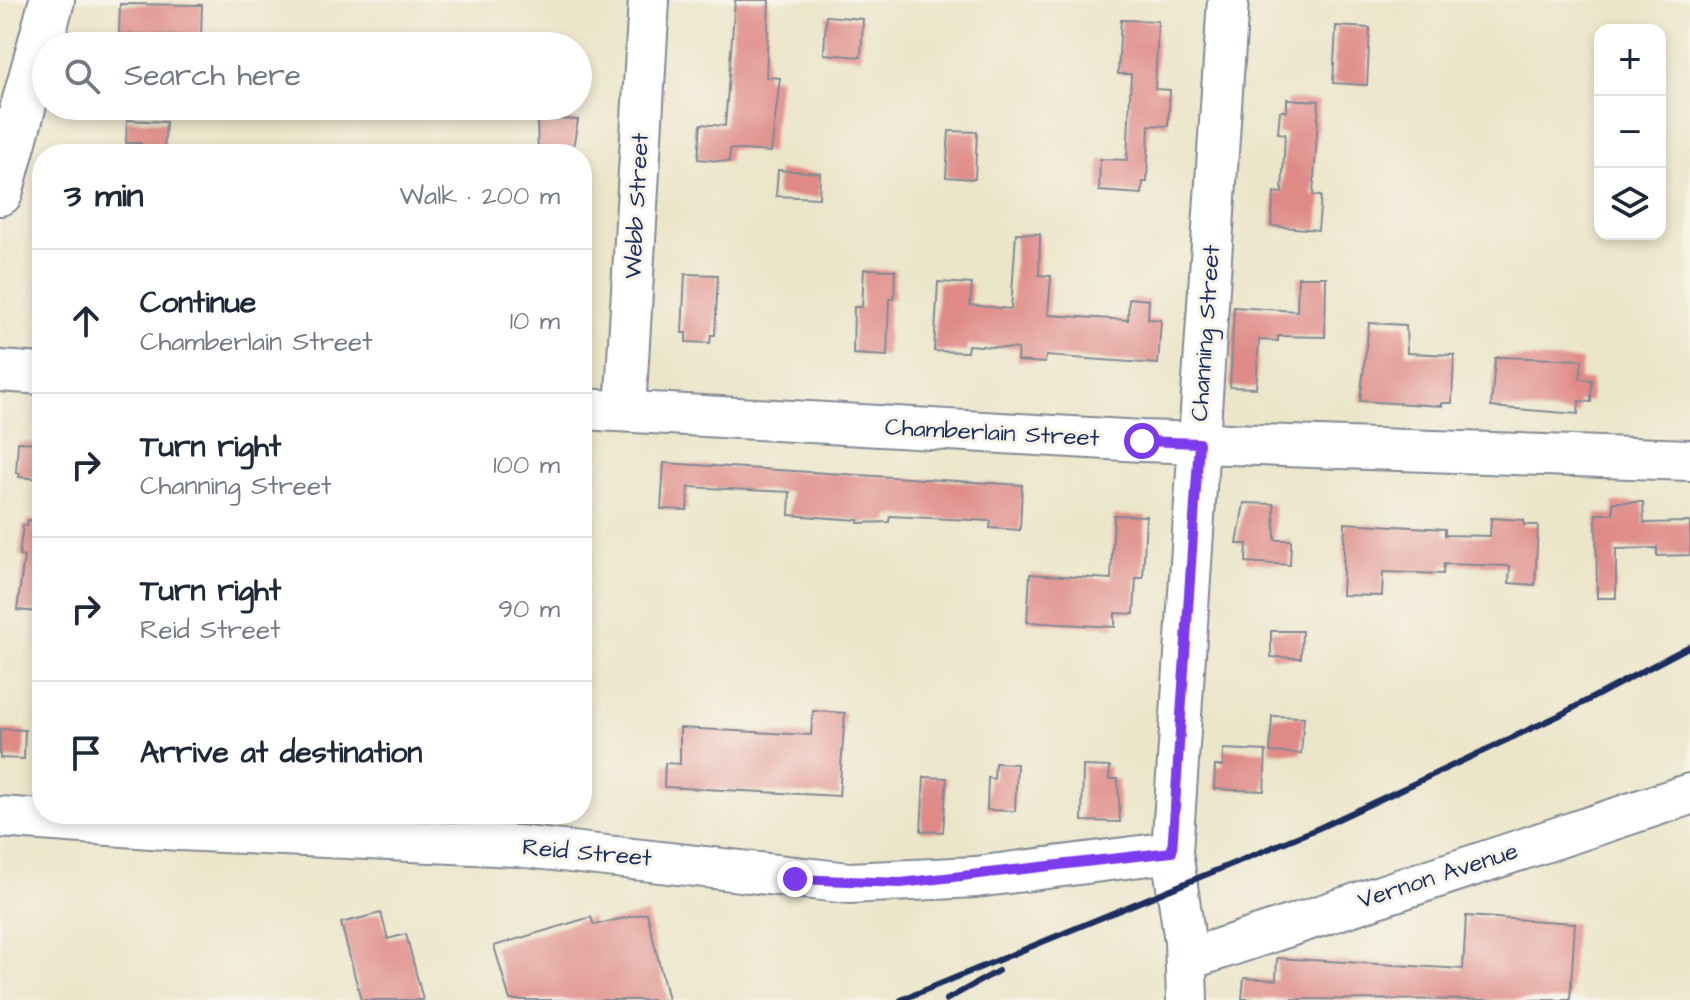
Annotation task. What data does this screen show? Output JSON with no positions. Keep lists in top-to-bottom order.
{
  "streets": {
    "street": [
      "Webb Street",
      "Channing Street",
      "Chamberlain Street",
      "Reid Street",
      "Vernon Avenue"
    ]
  },
  "crossings": [
    ["Webb Street", "Chamberlain Street"],
    ["Channing Street", "Chamberlain Street"],
    ["Channing Street", "Reid Street"],
    ["Channing Street", "Vernon Avenue"]
  ],
  "page": {
    "map_buttons": ["+", "−"],
    "search": "Search here",
    "heading": ["3 min", "Walk · 200 m"],
    "list": [
      ["Continue", "Chamberlain Street", "10 m"],
      ["Turn right", "Channing Street", "100 m"],
      ["Turn right", "Reid Street", "90 m"],
      "Arrive at destination"
    ]
  }
}
